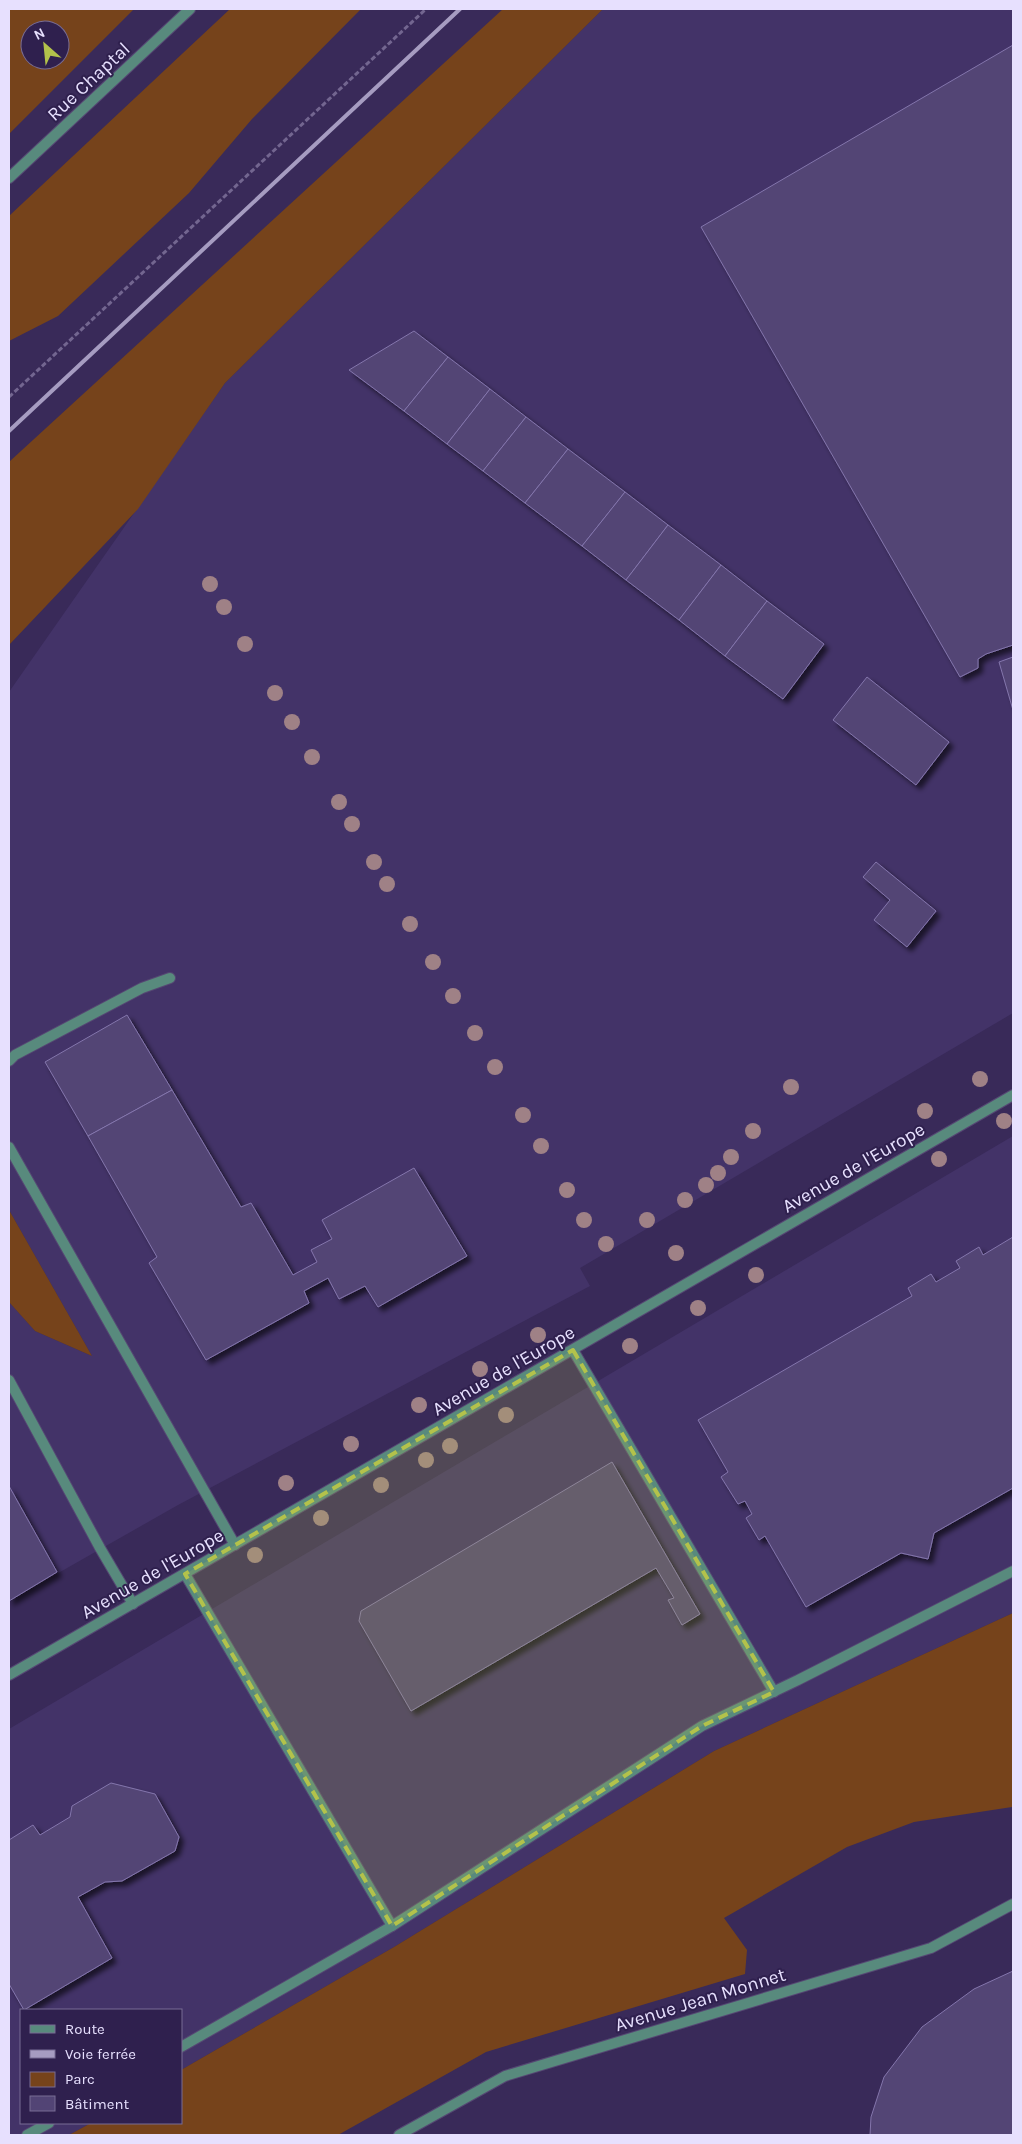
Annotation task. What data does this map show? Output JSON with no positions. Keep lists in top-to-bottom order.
{
  "streets": {
    "street": ["Rue Chaptal", "Avenue de l'Europe", "Avenue Jean Monnet"]
  },
  "legend": [
    "Route",
    "Voie ferrée",
    "Parc",
    "Bâtiment"
  ],
  "north": "top left"
}
